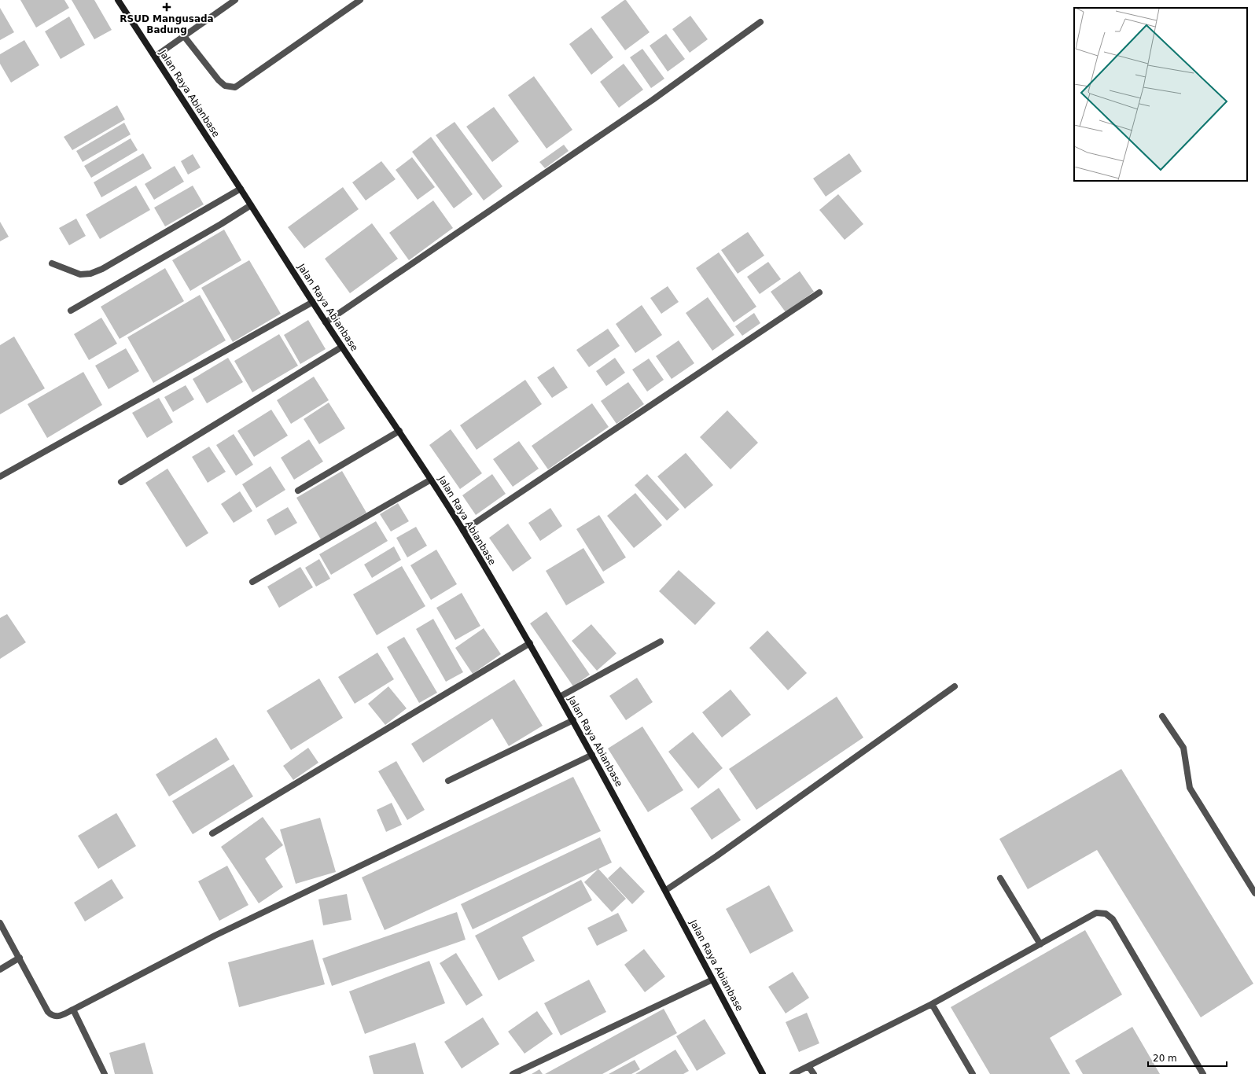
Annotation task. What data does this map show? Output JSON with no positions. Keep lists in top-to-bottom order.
{
  "streets": {
    "main road": ["Jalan Raya Abianbase"]
  },
  "places": {
    "health": ["RSUD Mangusada Badung"]
  },
  "scale_bar": "20 m"
}
